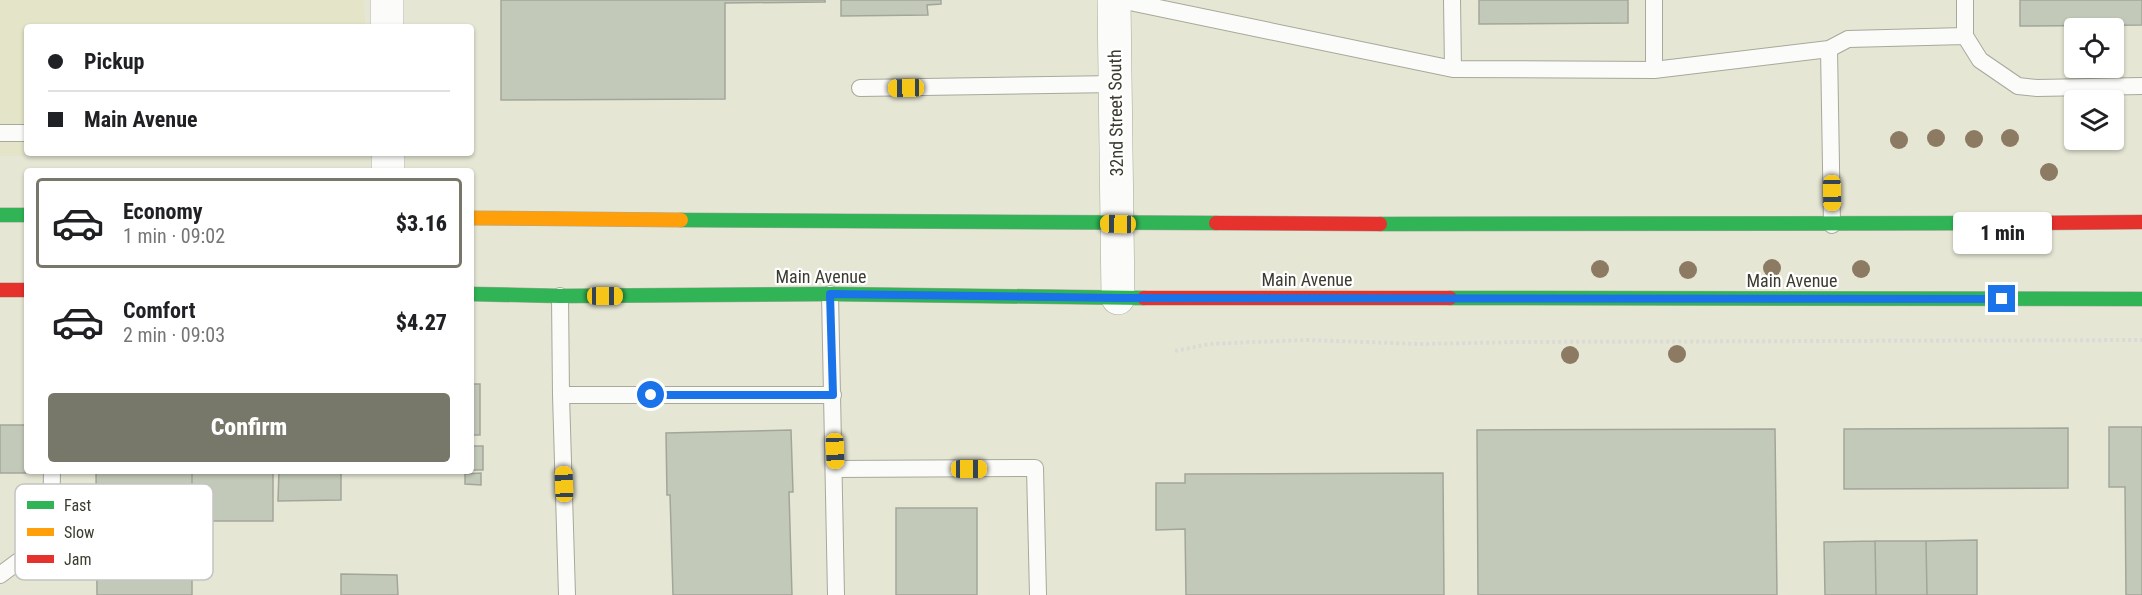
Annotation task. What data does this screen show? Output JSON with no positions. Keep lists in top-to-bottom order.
{
  "streets": {
    "main road": ["Main Avenue"],
    "street": ["32nd Street South"]
  },
  "crossings": [
    ["32nd Street South", "Main Avenue"]
  ],
  "legend": ["Fast", "Slow", "Jam"],
  "page": {
    "banner": ["Pickup", "Main Avenue"],
    "list": [
      {
        "name": "Economy",
        "note": "1 min · 09:02",
        "value": "$3.16"
      },
      {
        "name": "Comfort",
        "note": "2 min · 09:03",
        "value": "$4.27"
      }
    ],
    "bubble": "1 min",
    "buttons": "Confirm"
  }
}
